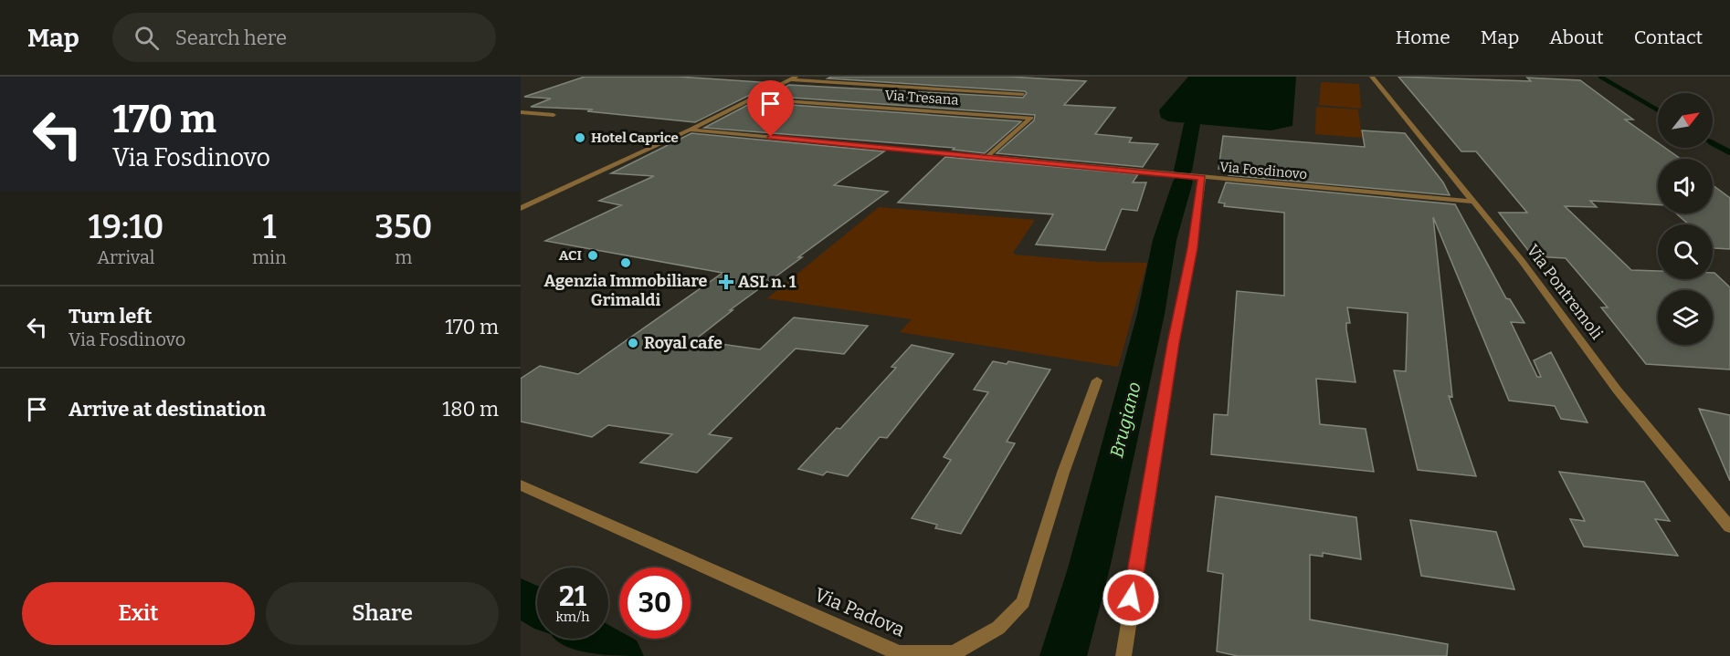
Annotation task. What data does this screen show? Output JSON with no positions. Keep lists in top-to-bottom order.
{
  "streets": {
    "street": [
      "Via Tresana",
      "Via Fosdinovo",
      "Via Pontremoli",
      "Via Padova"
    ]
  },
  "crossings": [
    ["Via Tresana", "Via Fosdinovo"],
    ["Via Fosdinovo", "Via Pontremoli"]
  ],
  "water": ["Brugiano"],
  "places": {
    "other": [
      "Hotel Caprice",
      "ACI",
      "Agenzia Immobiliare Grimaldi",
      "Royal cafe"
    ],
    "health": ["ASL n. 1"]
  },
  "north": "top right",
  "page": {
    "header": "Map",
    "search": "Search here",
    "nav": [
      "Home",
      "Map",
      "About",
      "Contact"
    ],
    "turn": ["170 m", "Via Fosdinovo"],
    "eta": [
      "19:10",
      "Arrival",
      "1",
      "min",
      "350",
      "m"
    ],
    "list": [
      {
        "name": "Turn left",
        "note": "Via Fosdinovo",
        "value": "170 m"
      },
      {
        "name": "Arrive at destination",
        "value": "180 m"
      }
    ],
    "speed": "21 km/h",
    "limit": "30",
    "buttons": ["Exit", "Share"]
  }
}
